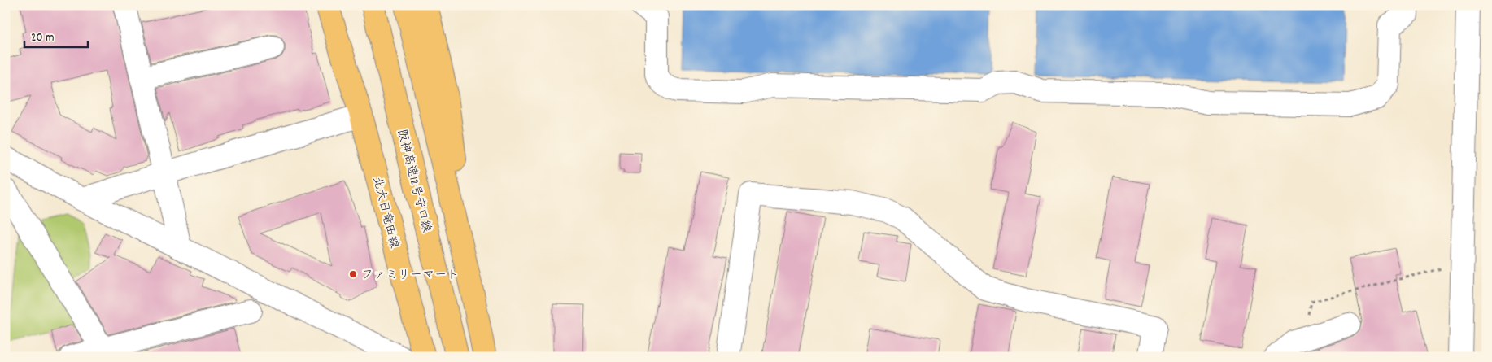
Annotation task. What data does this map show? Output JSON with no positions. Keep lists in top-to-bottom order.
{
  "streets": {
    "main road": ["阪神高速12号守口線", "北大日竜田線"]
  },
  "places": ["ファミリーマート"],
  "scale_bar": "20 m"
}
